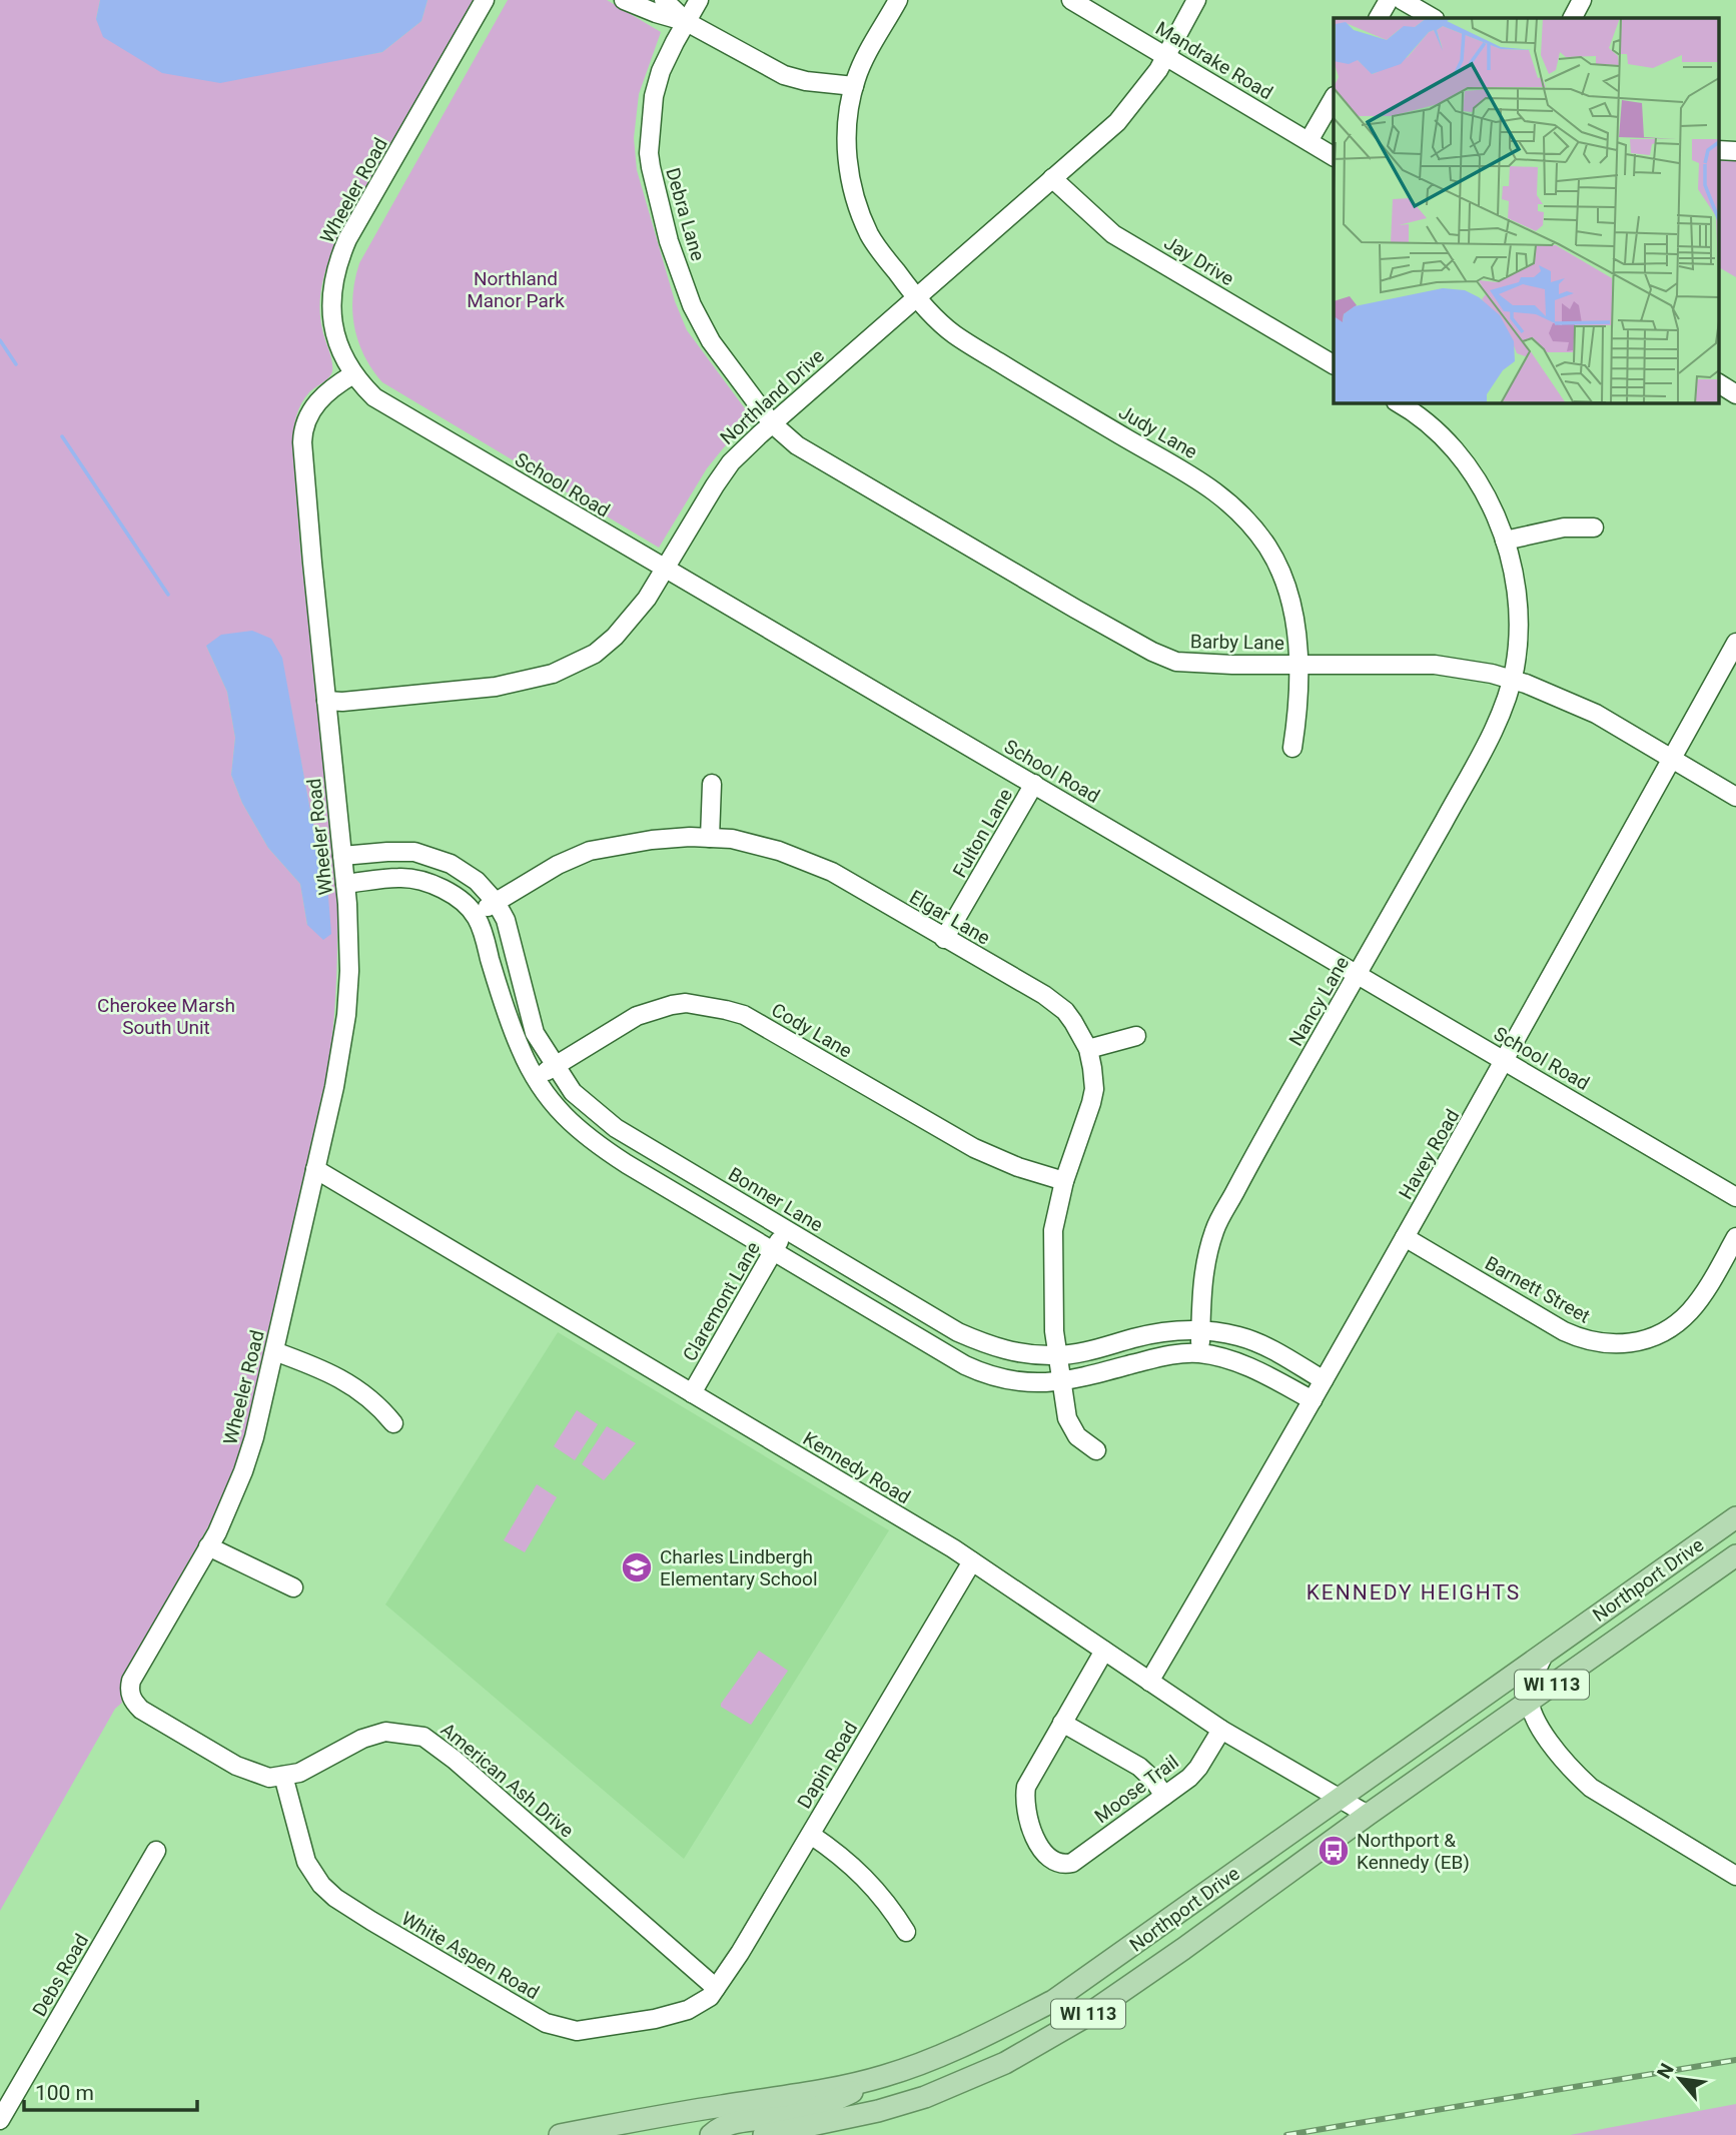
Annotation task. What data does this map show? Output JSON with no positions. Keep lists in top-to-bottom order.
{
  "streets": {
    "main road": ["Northport Drive", "WI 113"],
    "street": [
      "Mandrake Road",
      "Wheeler Road",
      "Debra Lane",
      "Jay Drive",
      "Northland Drive",
      "Judy Lane",
      "School Road",
      "Barby Lane",
      "Fulton Lane",
      "Elgar Lane",
      "Nancy Lane",
      "Cody Lane",
      "Havey Road",
      "Bonner Lane",
      "Barnett Street",
      "Claremont Lane",
      "Kennedy Road",
      "Dapin Road",
      "American Ash Drive",
      "Moose Trail",
      "White Aspen Road",
      "Debs Road"
    ]
  },
  "crossings": [
    ["Mandrake Road", "Northland Drive"],
    ["Wheeler Road", "Northland Drive"],
    ["Wheeler Road", "School Road"],
    ["Wheeler Road", "Bonner Lane"],
    ["Wheeler Road", "Kennedy Road"],
    ["Wheeler Road", "American Ash Drive"],
    ["Debra Lane", "Northland Drive"],
    ["Debra Lane", "Barby Lane"],
    ["Jay Drive", "Northland Drive"],
    ["Northland Drive", "Judy Lane"],
    ["Northland Drive", "School Road"],
    ["Northland Drive", "Barby Lane"],
    ["Judy Lane", "Barby Lane"],
    ["School Road", "Fulton Lane"],
    ["School Road", "Nancy Lane"],
    ["School Road", "Havey Road"],
    ["Barby Lane", "Nancy Lane"],
    ["Barby Lane", "Havey Road"],
    ["Fulton Lane", "Elgar Lane"],
    ["Elgar Lane", "Cody Lane"],
    ["Elgar Lane", "Bonner Lane"],
    ["Nancy Lane", "Bonner Lane"],
    ["Cody Lane", "Bonner Lane"],
    ["Havey Road", "Bonner Lane"],
    ["Havey Road", "Barnett Street"],
    ["Havey Road", "Kennedy Road"],
    ["Bonner Lane", "Claremont Lane"],
    ["Claremont Lane", "Kennedy Road"],
    ["Kennedy Road", "Northport Drive"],
    ["Kennedy Road", "Dapin Road"],
    ["Kennedy Road", "Moose Trail"],
    ["Dapin Road", "American Ash Drive"],
    ["Dapin Road", "White Aspen Road"],
    ["American Ash Drive", "White Aspen Road"]
  ],
  "districts": ["KENNEDY HEIGHTS"],
  "parks": ["Northland Manor Park", "Cherokee Marsh South Unit"],
  "places": {
    "school or university": ["Charles Lindbergh Elementary School"],
    "bus stop": ["Northport & Kennedy (EB)"]
  },
  "scale_bar": "100 m",
  "north": "top left"
}
